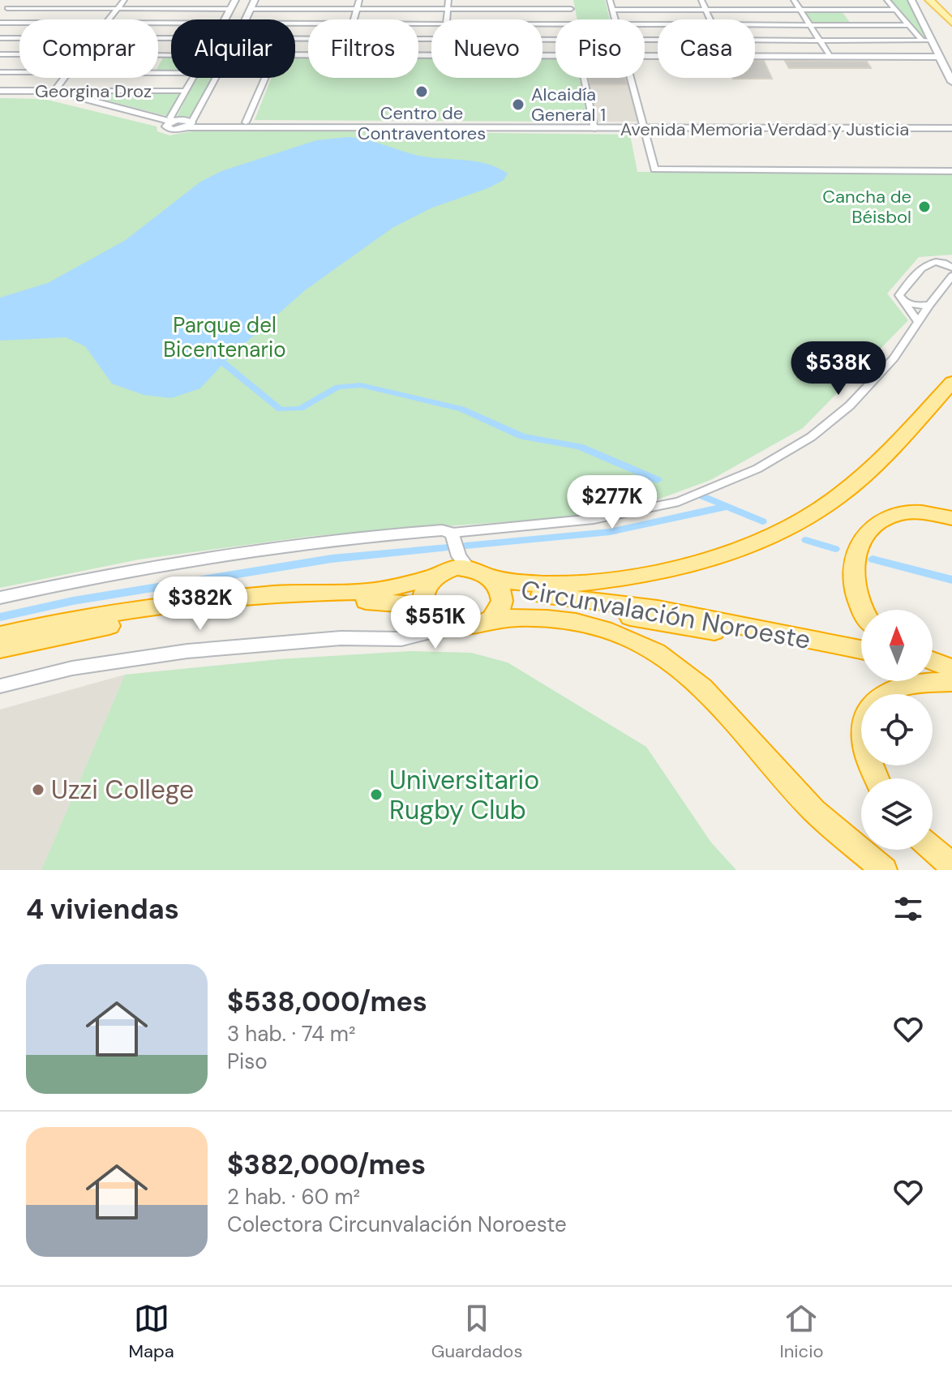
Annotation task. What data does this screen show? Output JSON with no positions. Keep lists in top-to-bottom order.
{
  "streets": {
    "highway": ["Circunvalación Noroeste"],
    "street": ["Georgina Droz", "Avenida Memoria Verdad y Justicia"]
  },
  "crossings": [
    ["Georgina Droz", "Avenida Memoria Verdad y Justicia"]
  ],
  "parks": ["Parque del Bicentenario"],
  "places": [
    "Centro de Contraventores",
    "Alcaidía General 1",
    "Cancha de Béisbol",
    "Uzzi College",
    "Universitario Rugby Club"
  ],
  "north": "top",
  "page": {
    "chip": [
      "Comprar",
      "Alquilar",
      "Filtros",
      "Nuevo",
      "Piso",
      "Casa"
    ],
    "price": [
      "$538K",
      "$277K",
      "$382K",
      "$551K"
    ],
    "heading": "4 viviendas",
    "list": [
      {
        "name": "$538,000/mes",
        "note": "3 hab. · 74 m² · Piso"
      },
      {
        "name": "$382,000/mes",
        "note": "2 hab. · 60 m² · Colectora Circunvalación Noroeste"
      }
    ],
    "tabs": ["Mapa", "Guardados", "Inicio"]
  }
}
